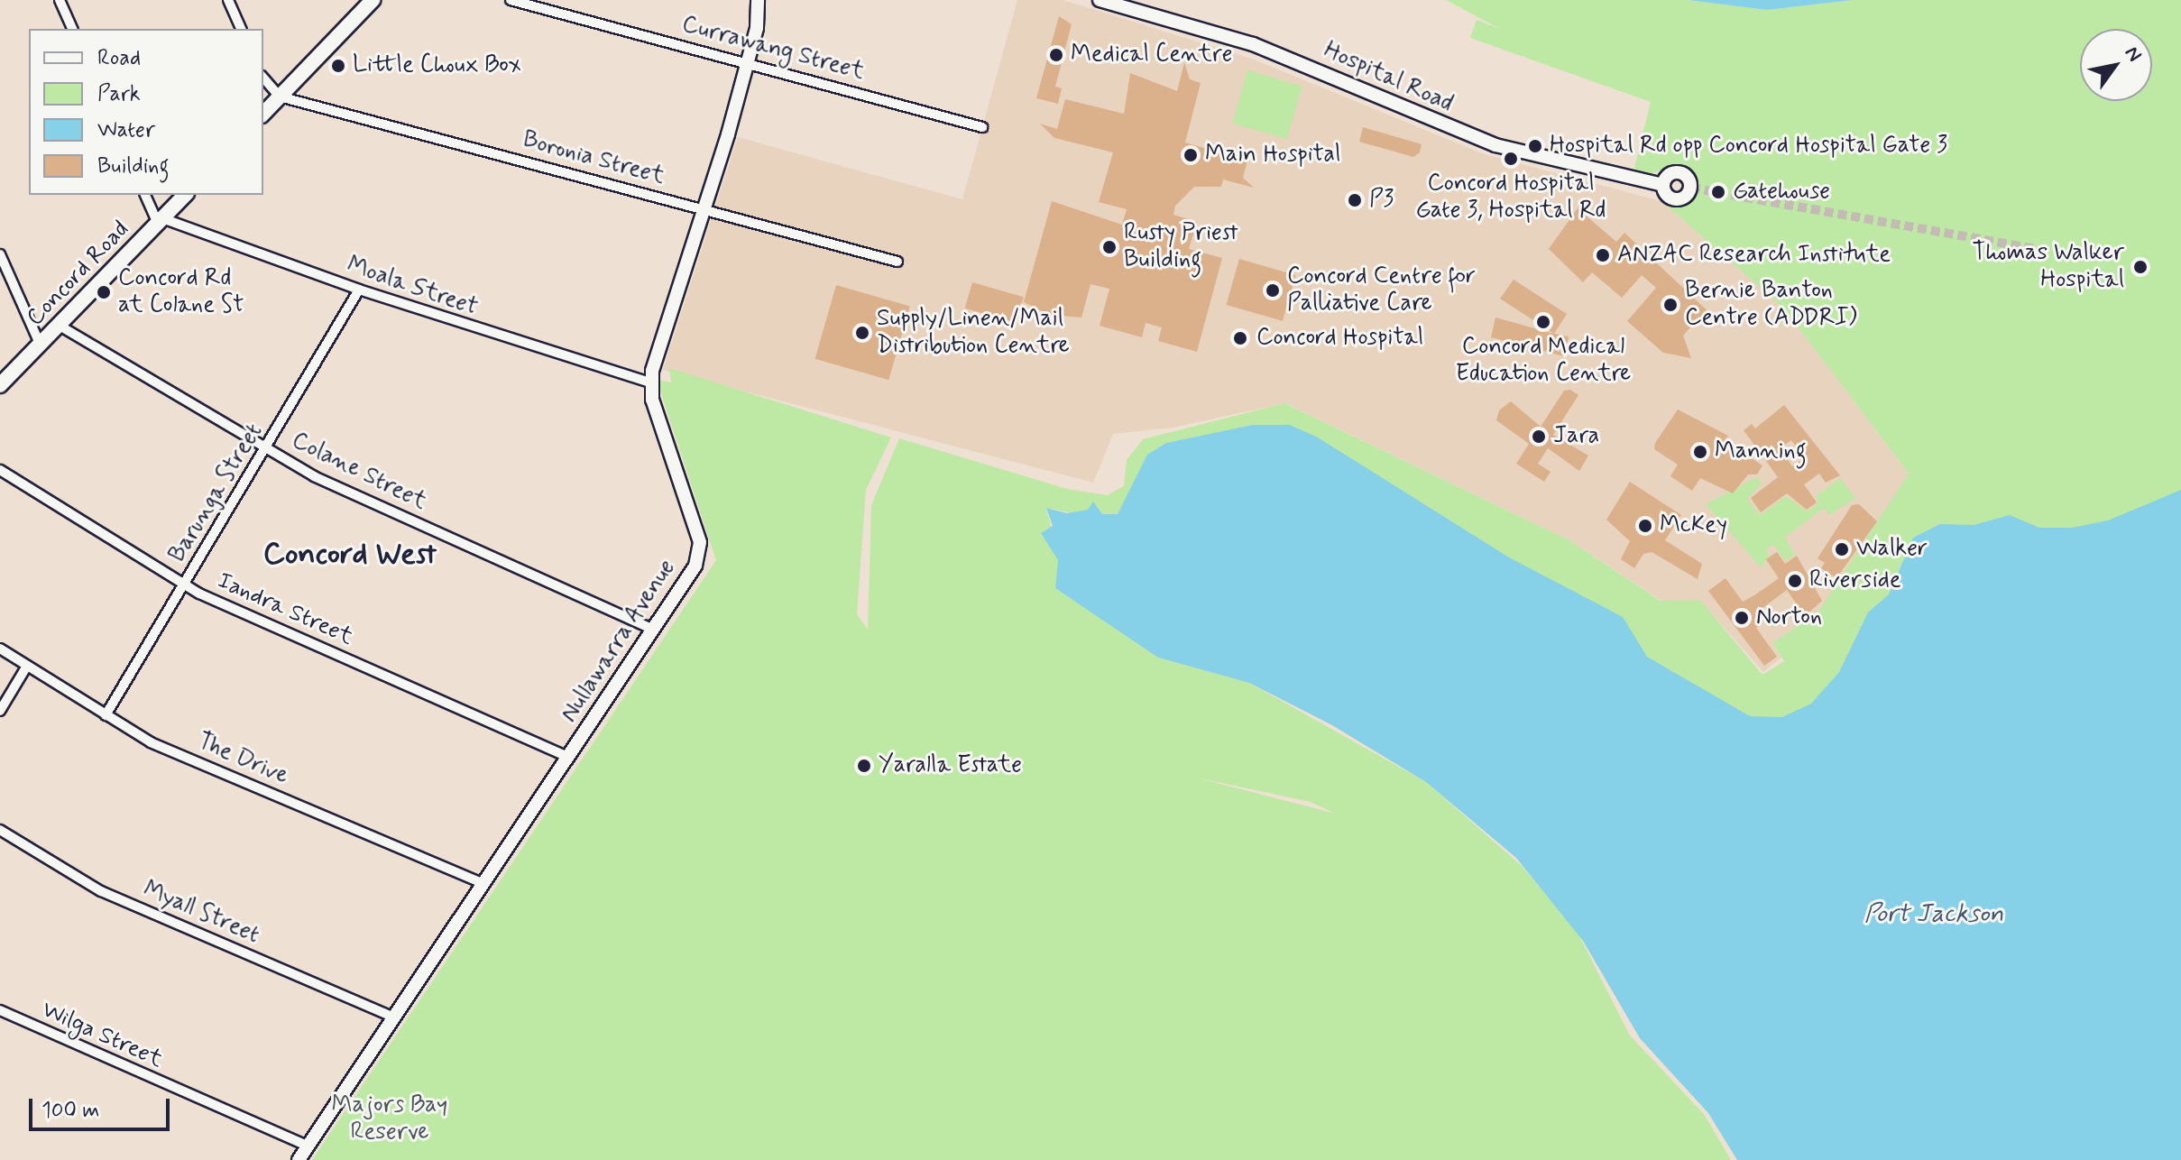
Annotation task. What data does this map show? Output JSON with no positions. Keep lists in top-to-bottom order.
{
  "streets": {
    "main road": ["Hospital Road", "Concord Road", "Nullawarra Avenue"],
    "street": [
      "Currawang Street",
      "Boronia Street",
      "Moala Street",
      "Colane Street",
      "Barunga Street",
      "Iandra Street",
      "The Drive",
      "Myall Street",
      "Wilga Street"
    ]
  },
  "crossings": [
    ["Currawang Street", "Nullawarra Avenue"],
    ["Boronia Street", "Nullawarra Avenue"],
    ["Concord Road", "Moala Street"],
    ["Concord Road", "Colane Street"],
    ["Moala Street", "Barunga Street"],
    ["Moala Street", "Nullawarra Avenue"],
    ["Colane Street", "Barunga Street"],
    ["Colane Street", "Nullawarra Avenue"],
    ["Barunga Street", "Iandra Street"],
    ["Barunga Street", "The Drive"],
    ["Iandra Street", "Nullawarra Avenue"],
    ["Nullawarra Avenue", "The Drive"],
    ["Nullawarra Avenue", "Myall Street"],
    ["Nullawarra Avenue", "Wilga Street"]
  ],
  "districts": ["Concord West"],
  "water": ["Port Jackson"],
  "parks": ["Majors Bay Reserve"],
  "places": [
    "Medical Centre",
    "Little Choux Box",
    "Hospital Rd opp Concord Hospital Gate 3",
    "Main Hospital",
    "Concord Hospital Gate 3, Hospital Rd",
    "Gatehouse",
    "P3",
    "Rusty Priest Building",
    "ANZAC Research Institute",
    "Thomas Walker Hospital",
    "Concord Centre for Palliative Care",
    "Concord Rd at Colane St",
    "Bernie Banton Centre (ADDRI)",
    "Concord Medical Education Centre",
    "Supply/Linen/Mail Distribution Centre",
    "Concord Hospital",
    "Jara",
    "Manning",
    "McKey",
    "Walker",
    "Riverside",
    "Norton",
    "Yaralla Estate"
  ],
  "legend": [
    "Road",
    "Park",
    "Water",
    "Building"
  ],
  "scale_bar": "100 m",
  "north": "top right"
}
